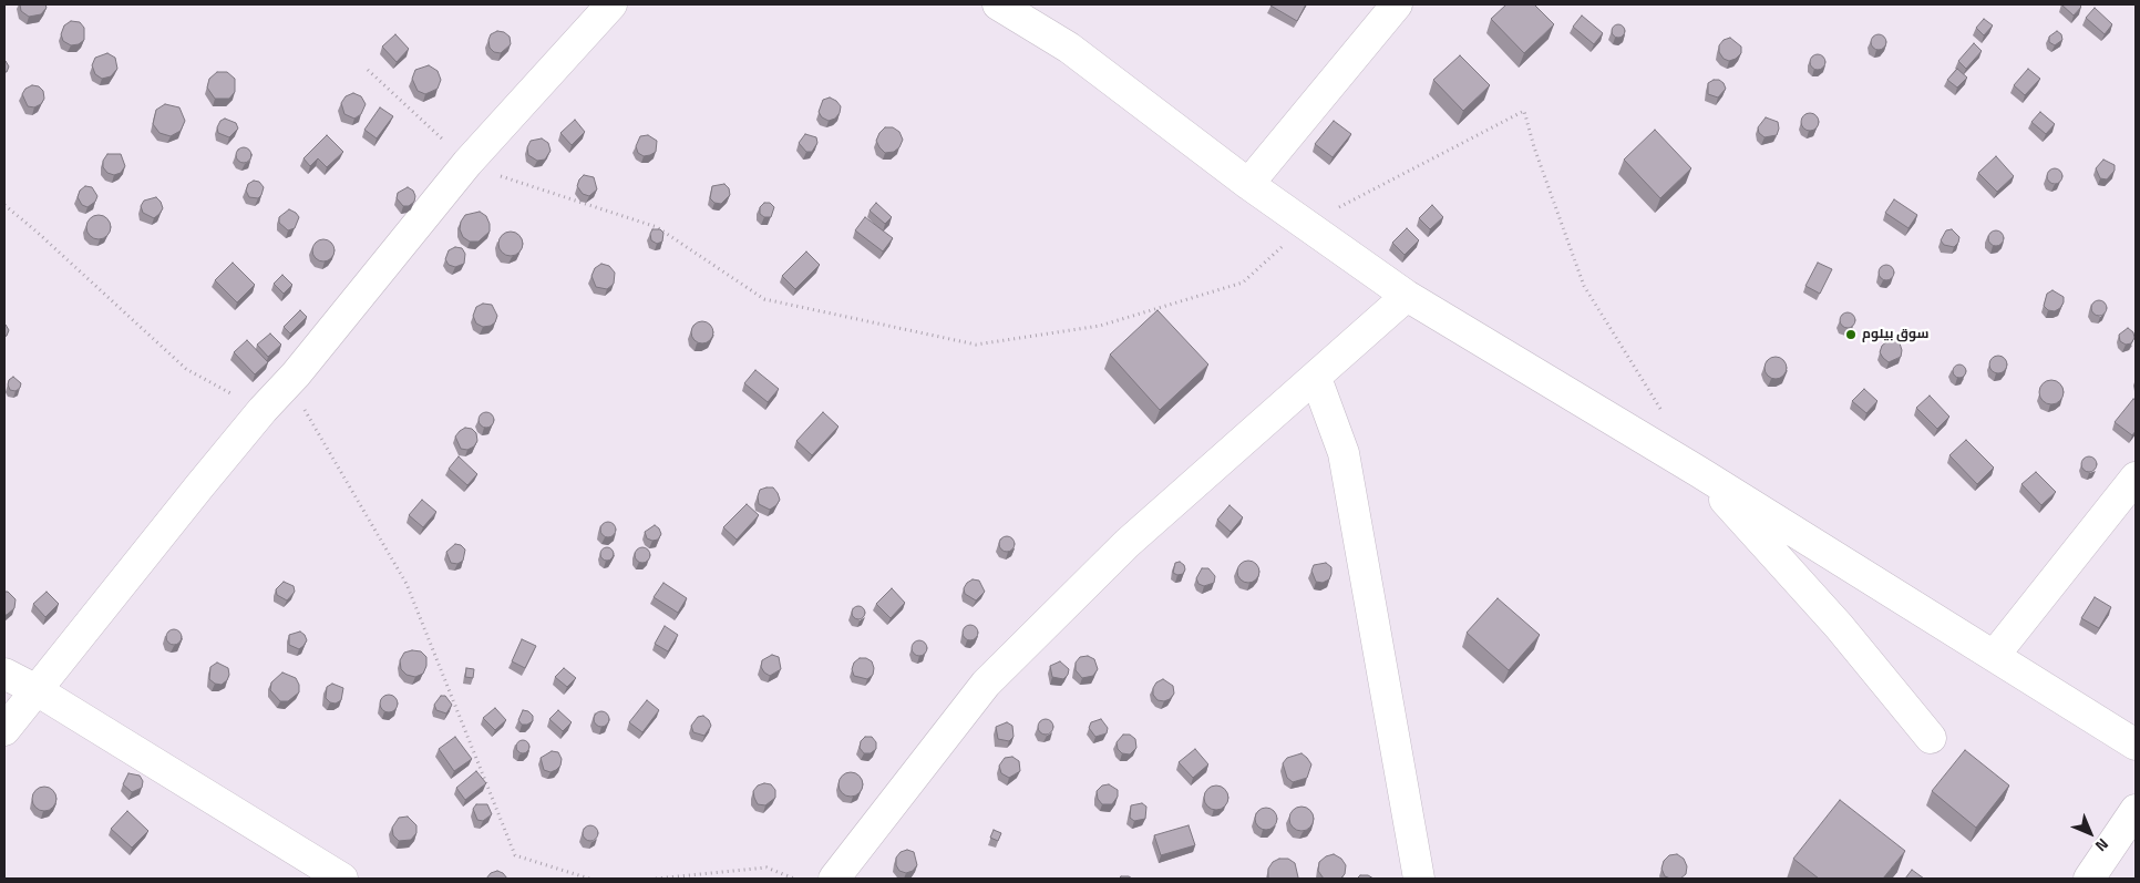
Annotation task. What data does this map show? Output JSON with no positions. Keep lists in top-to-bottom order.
{
  "places": ["سوق بيلوم"],
  "north": "bottom right"
}
